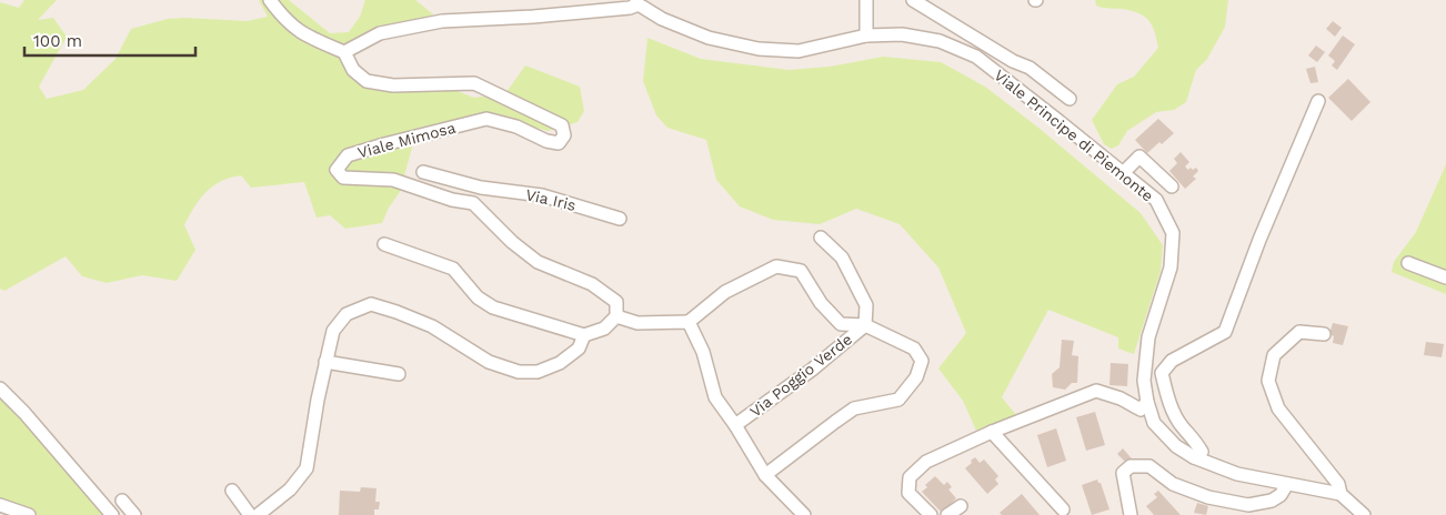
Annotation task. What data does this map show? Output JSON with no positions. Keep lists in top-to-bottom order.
{
  "streets": {
    "street": [
      "Viale Principe di Piemonte",
      "Viale Mimosa",
      "Via Iris",
      "Via Poggio Verde"
    ]
  },
  "scale_bar": "100 m"
}
